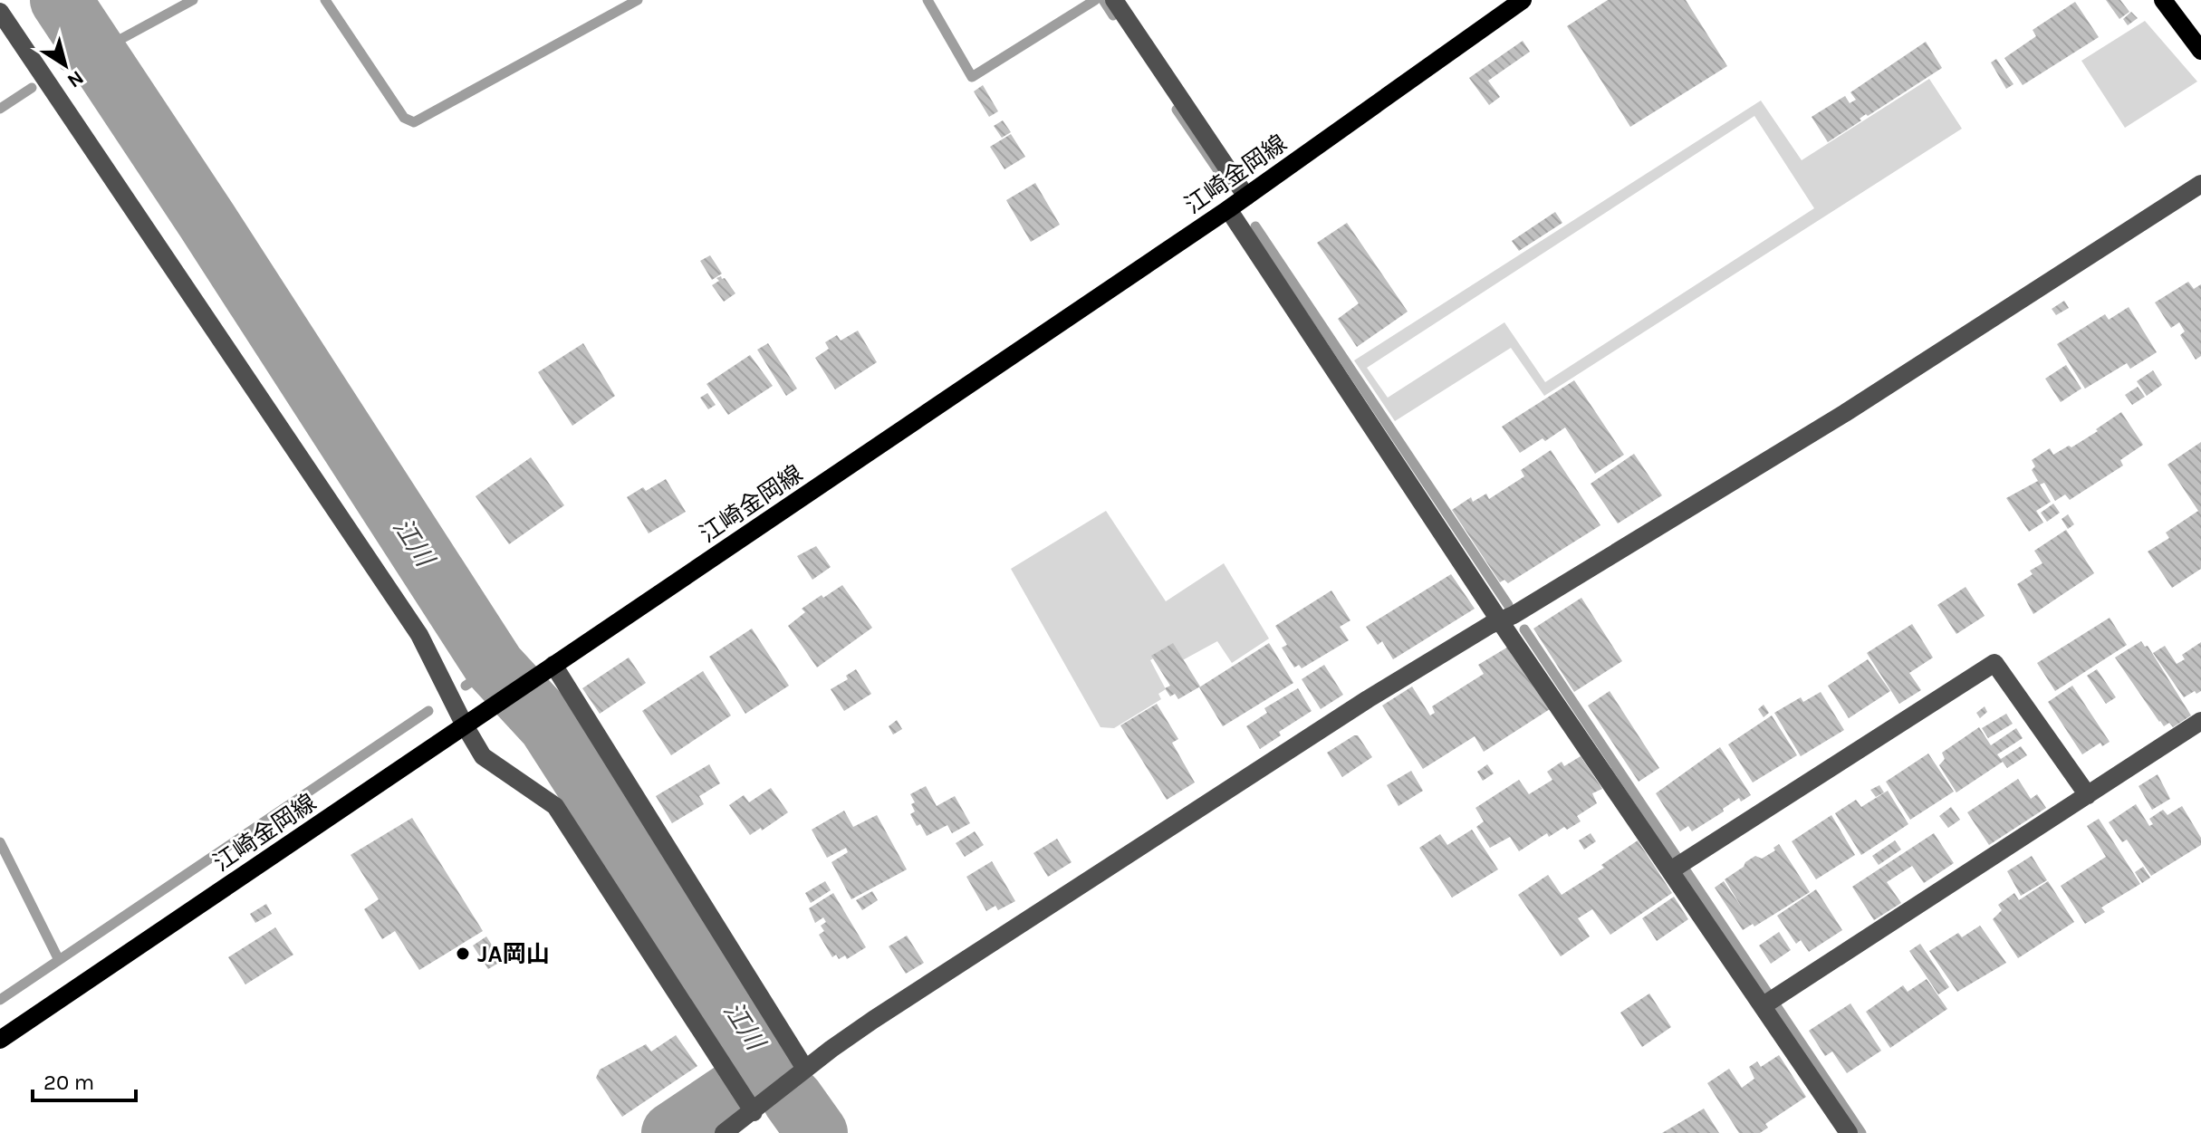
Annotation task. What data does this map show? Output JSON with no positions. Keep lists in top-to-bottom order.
{
  "streets": {
    "main road": ["江崎金岡線"]
  },
  "water": ["江川"],
  "places": ["JA岡山"],
  "scale_bar": "20 m",
  "north": "bottom right"
}
